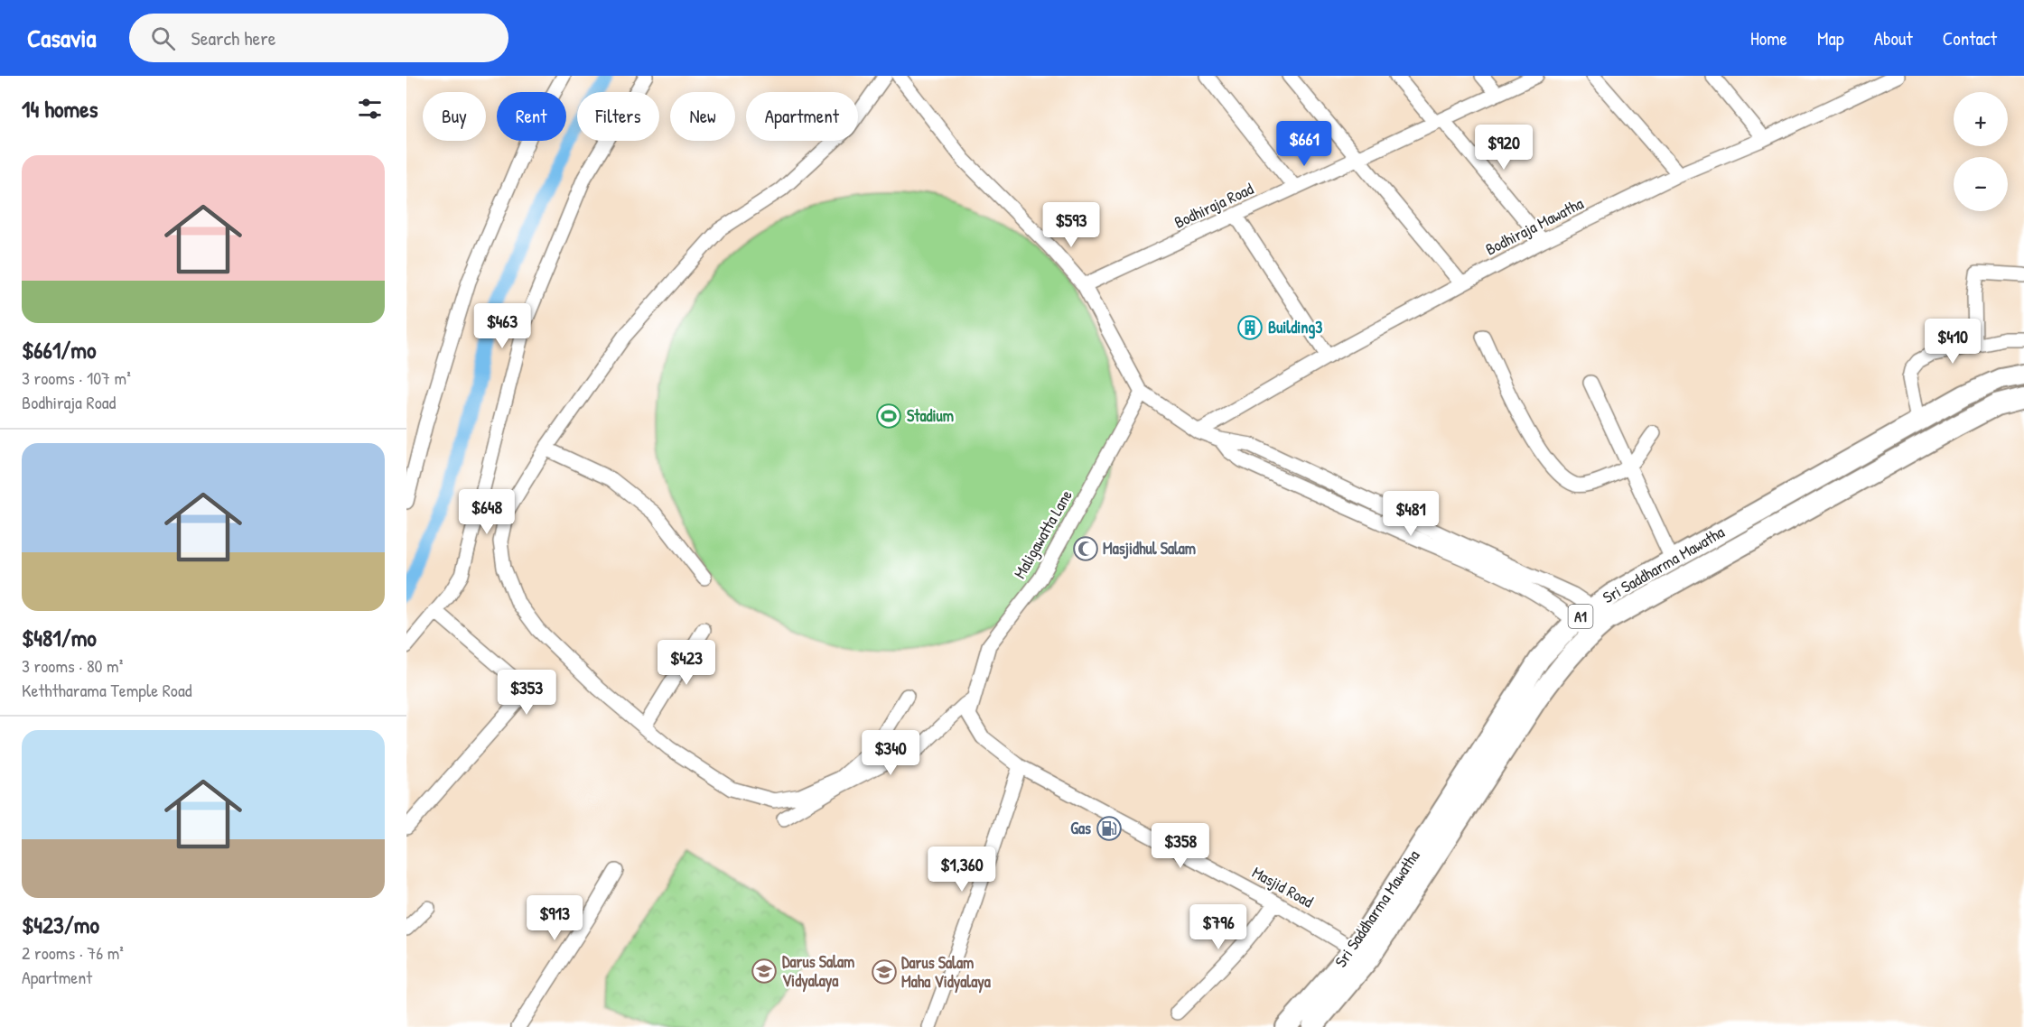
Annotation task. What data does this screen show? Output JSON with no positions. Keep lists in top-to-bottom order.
{
  "streets": {
    "highway": ["Sri Saddharma Mawatha", "A1"],
    "street": [
      "Bodhiraja Road",
      "Bodhiraja Mawatha",
      "Maligawatta Lane",
      "Masjid Road"
    ]
  },
  "crossings": [
    ["Maligawatta Lane", "Masjid Road"],
    ["Sri Saddharma Mawatha", "Masjid Road"]
  ],
  "places": {
    "building": ["Building3"],
    "sports": ["Stadium"],
    "mosque": ["Masjidhul Salam"],
    "fuel station": ["Gas"],
    "school or university": ["Darus Salam Vidyalaya", "Darus Salam Maha Vidyalaya"]
  },
  "page": {
    "header": "Casavia",
    "search": "Search here",
    "nav": [
      "Home",
      "Map",
      "About",
      "Contact"
    ],
    "heading": "14 homes",
    "map_buttons": ["+", "−"],
    "chip": [
      "Buy",
      "Rent",
      "Filters",
      "New",
      "Apartment"
    ],
    "price": [
      "$661",
      "$920",
      "$593",
      "$463",
      "$410",
      "$648",
      "$481",
      "$423",
      "$353",
      "$340",
      "$358",
      "$1,360",
      "$913",
      "$796"
    ],
    "list": [
      {
        "name": "$661/mo",
        "note": "3 rooms · 107 m² · Bodhiraja Road"
      },
      {
        "name": "$481/mo",
        "note": "3 rooms · 80 m² · Keththarama Temple Road"
      },
      {
        "name": "$423/mo",
        "note": "2 rooms · 76 m² · Apartment"
      }
    ]
  }
}
